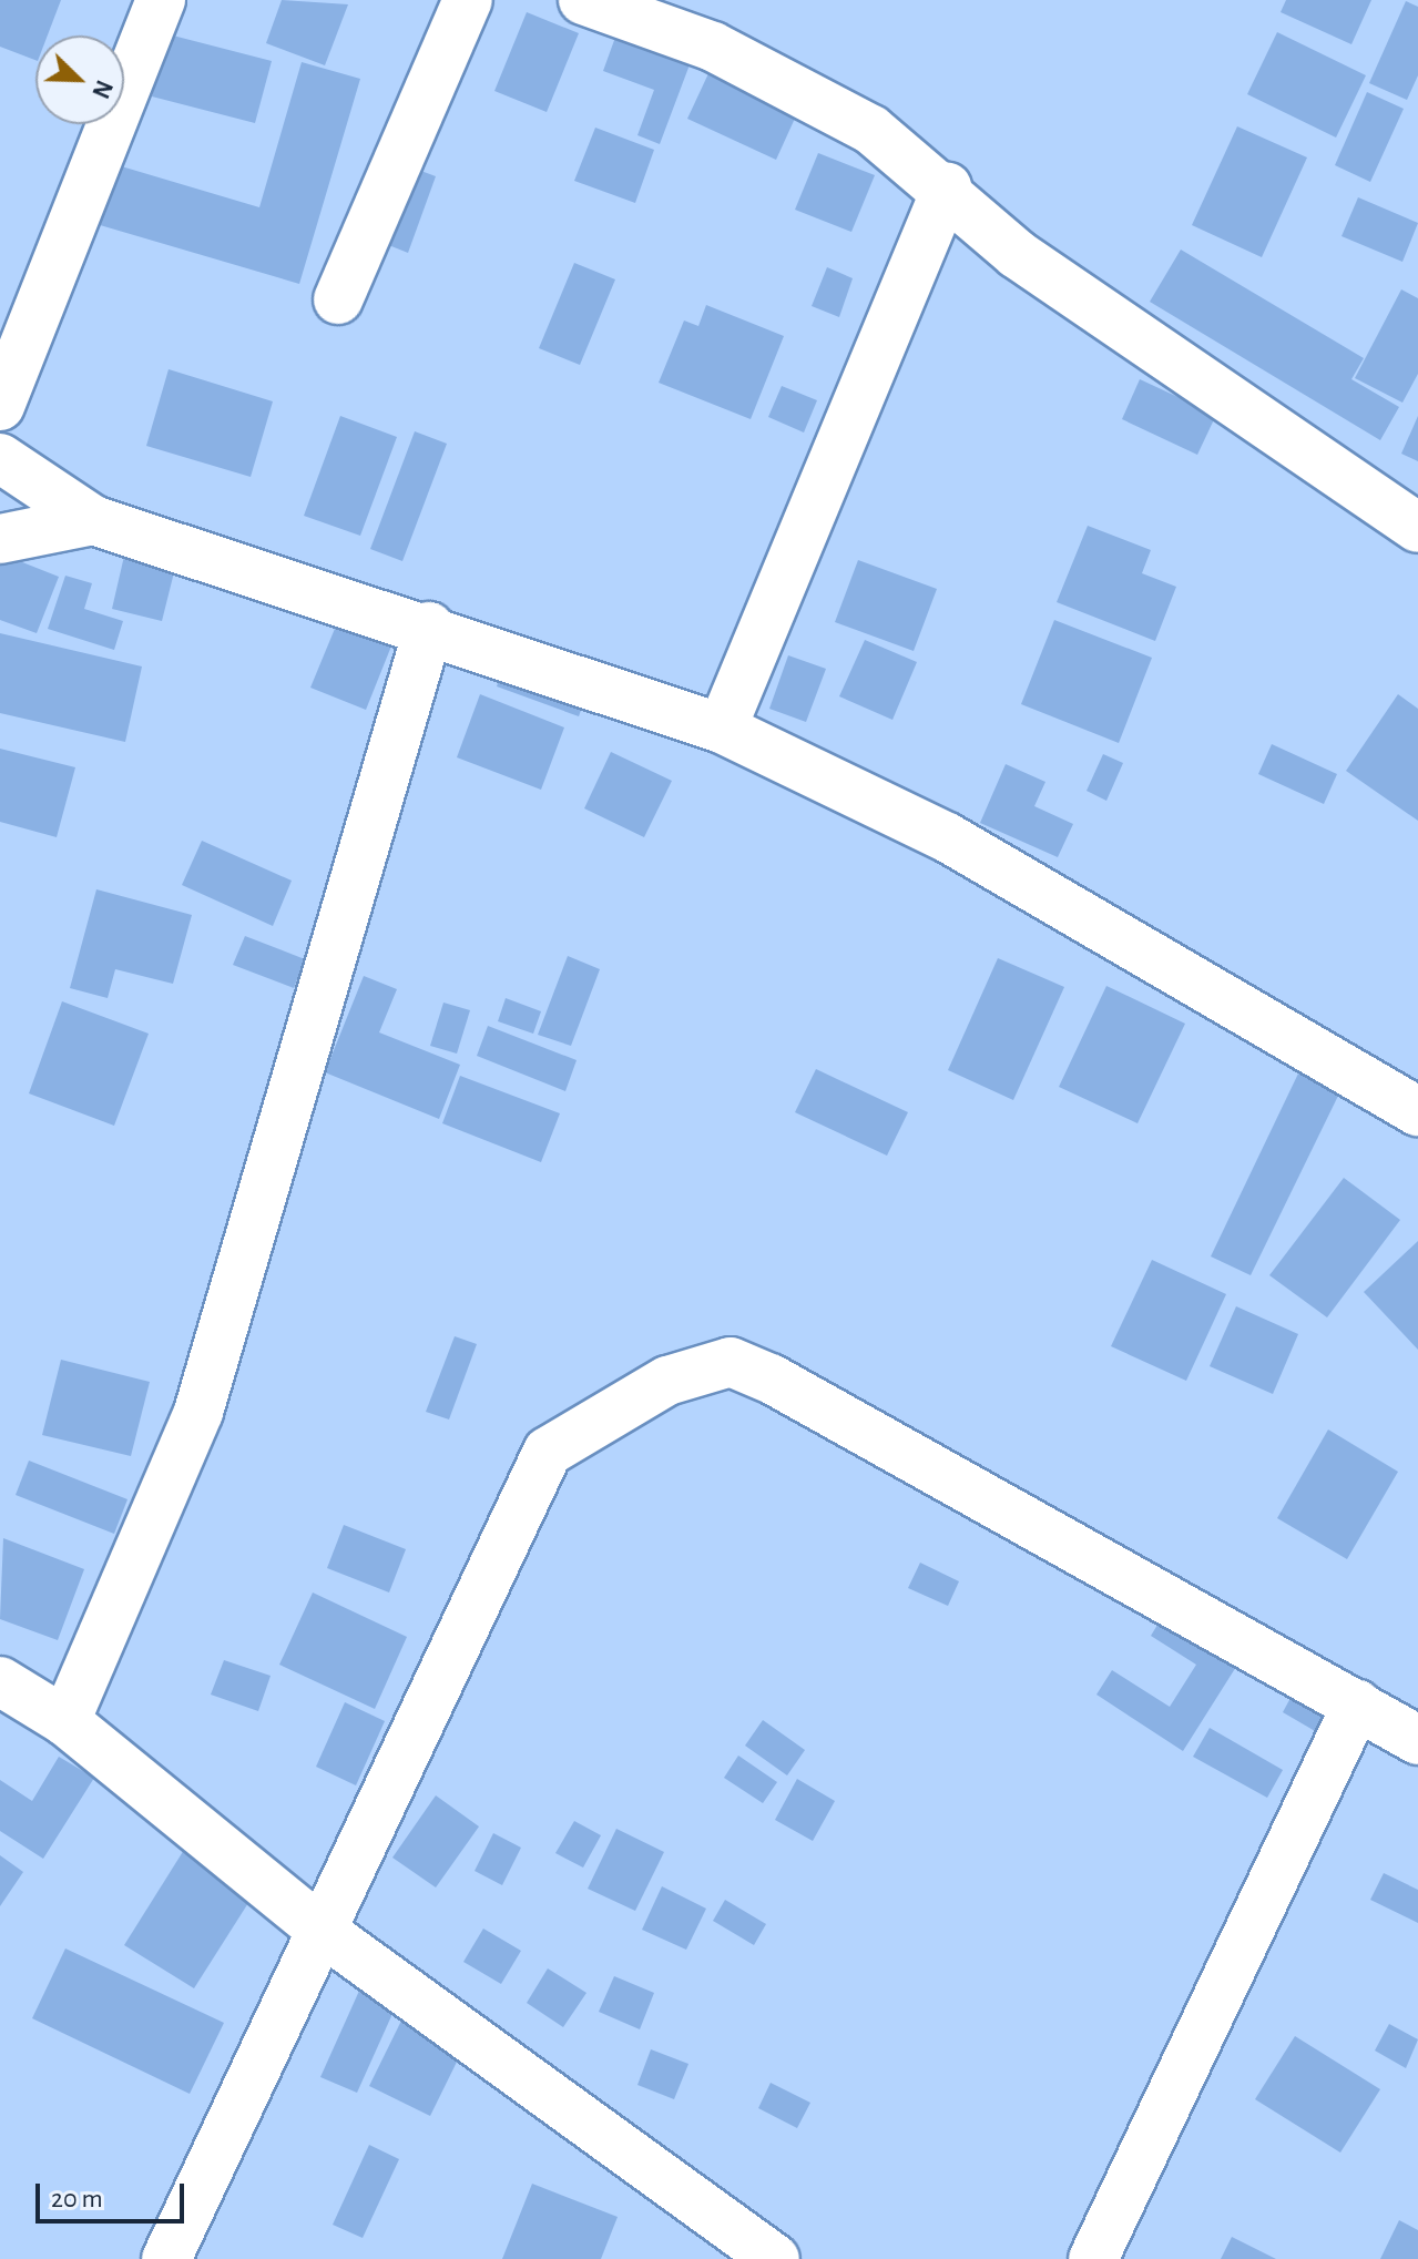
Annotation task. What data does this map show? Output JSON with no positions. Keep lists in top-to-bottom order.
{
  "scale_bar": "20 m",
  "north": "bottom right"
}
